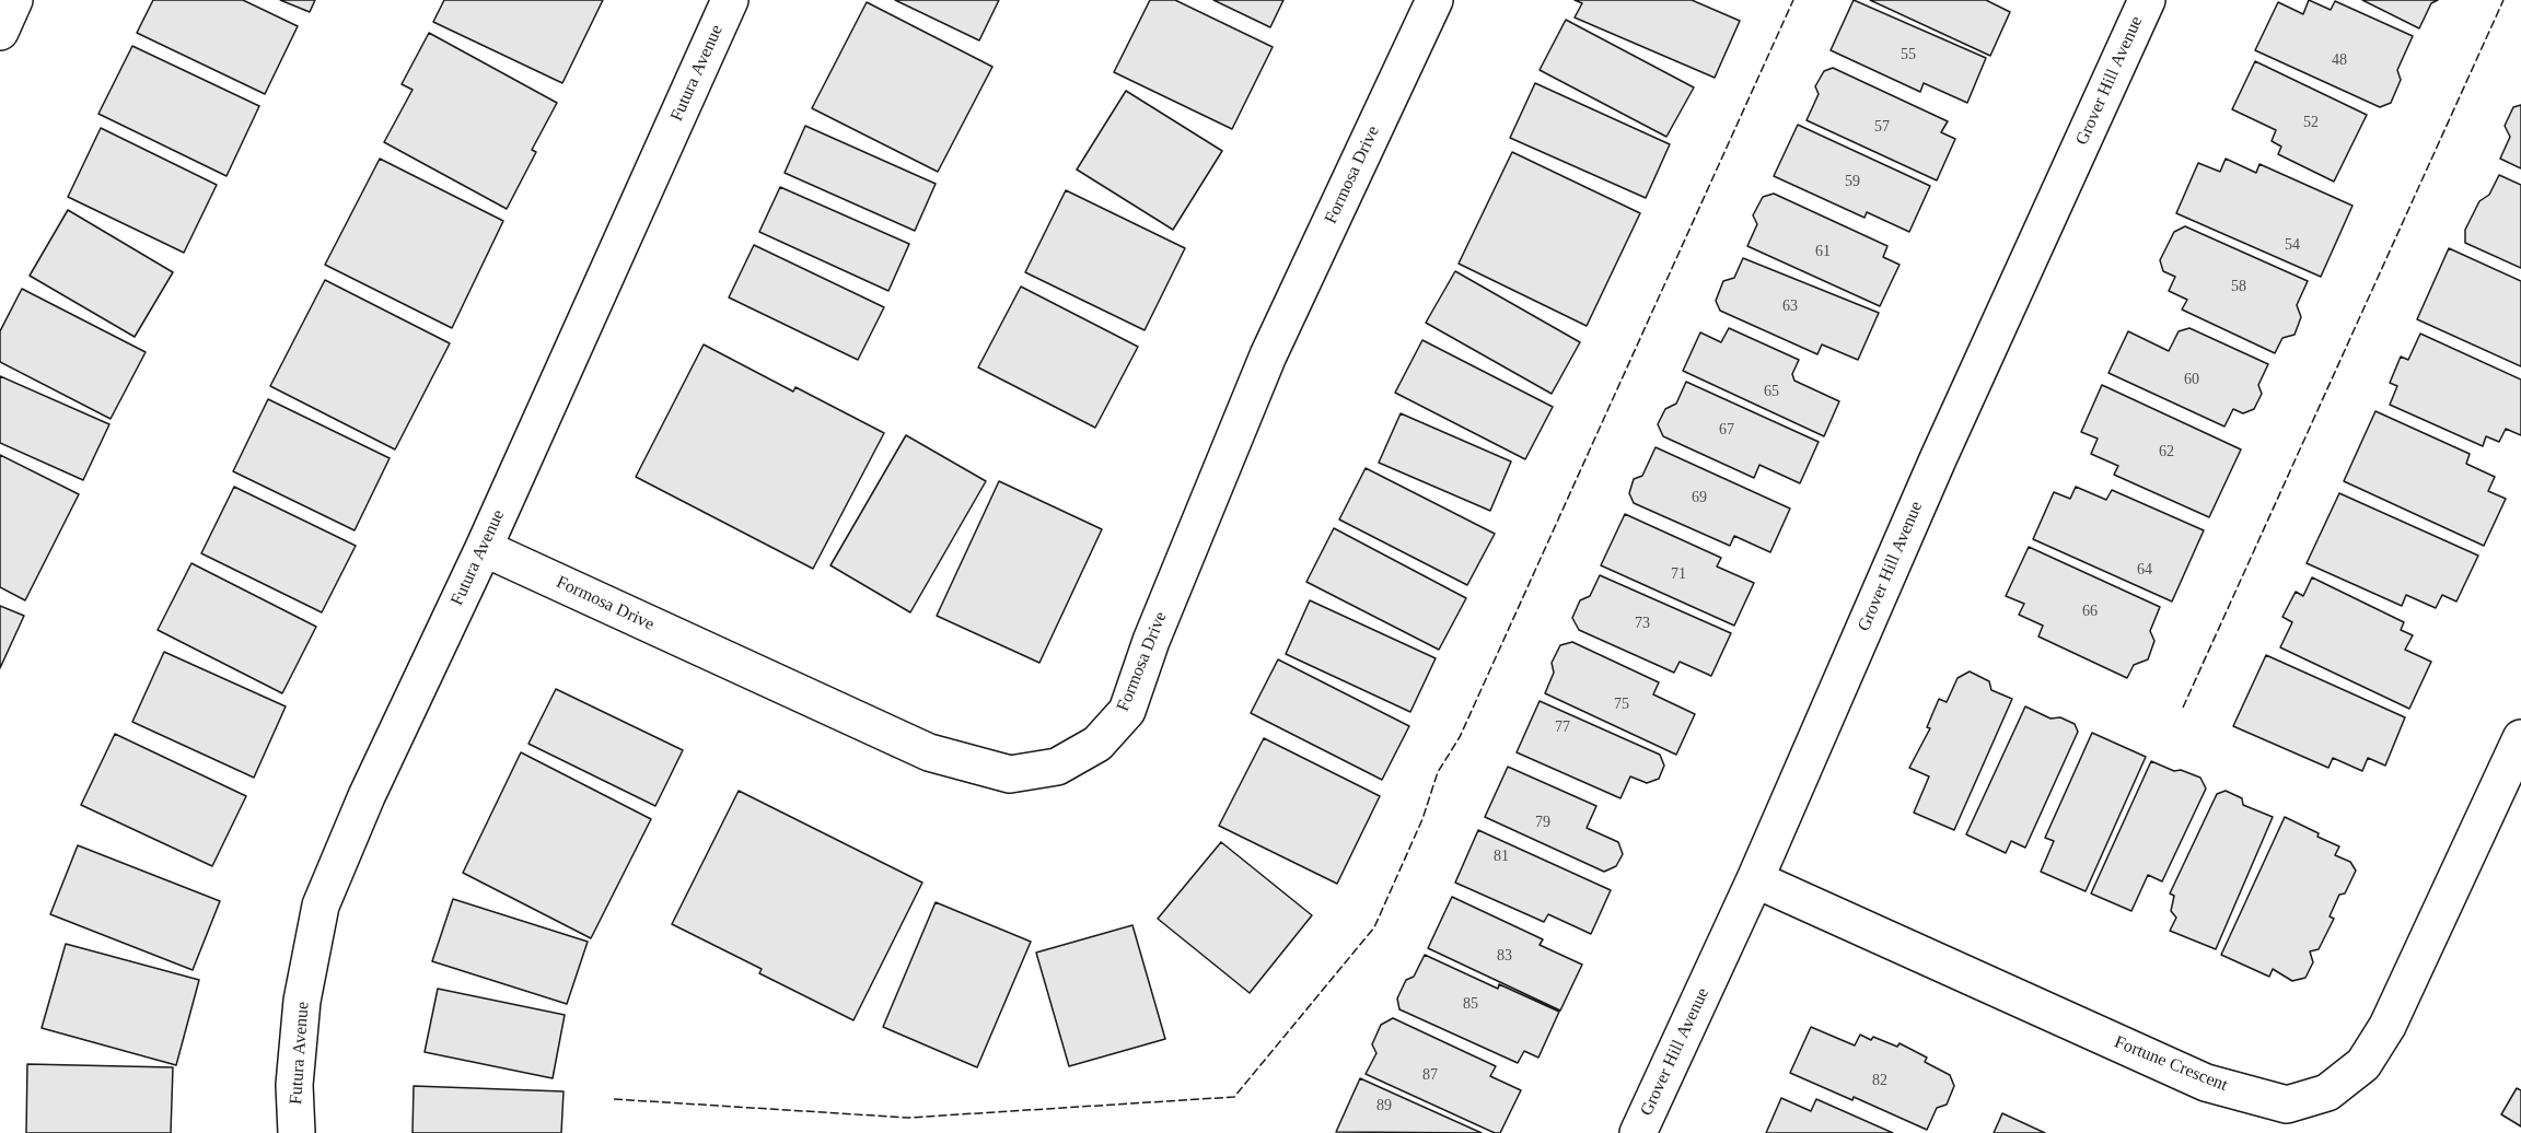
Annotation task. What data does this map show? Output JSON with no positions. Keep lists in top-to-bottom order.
{
  "streets": {
    "street": [
      "Futura Avenue",
      "Grover Hill Avenue",
      "Formosa Drive",
      "Fortune Crescent"
    ]
  },
  "crossings": [
    ["Futura Avenue", "Formosa Drive"],
    ["Grover Hill Avenue", "Fortune Crescent"]
  ],
  "house_numbers": [
    "55",
    "48",
    "52",
    "57",
    "59",
    "54",
    "61",
    "58",
    "63",
    "60",
    "65",
    "67",
    "62",
    "69",
    "64",
    "71",
    "66",
    "73",
    "75",
    "77",
    "79",
    "81",
    "83",
    "85",
    "87",
    "82",
    "89"
  ]
}
